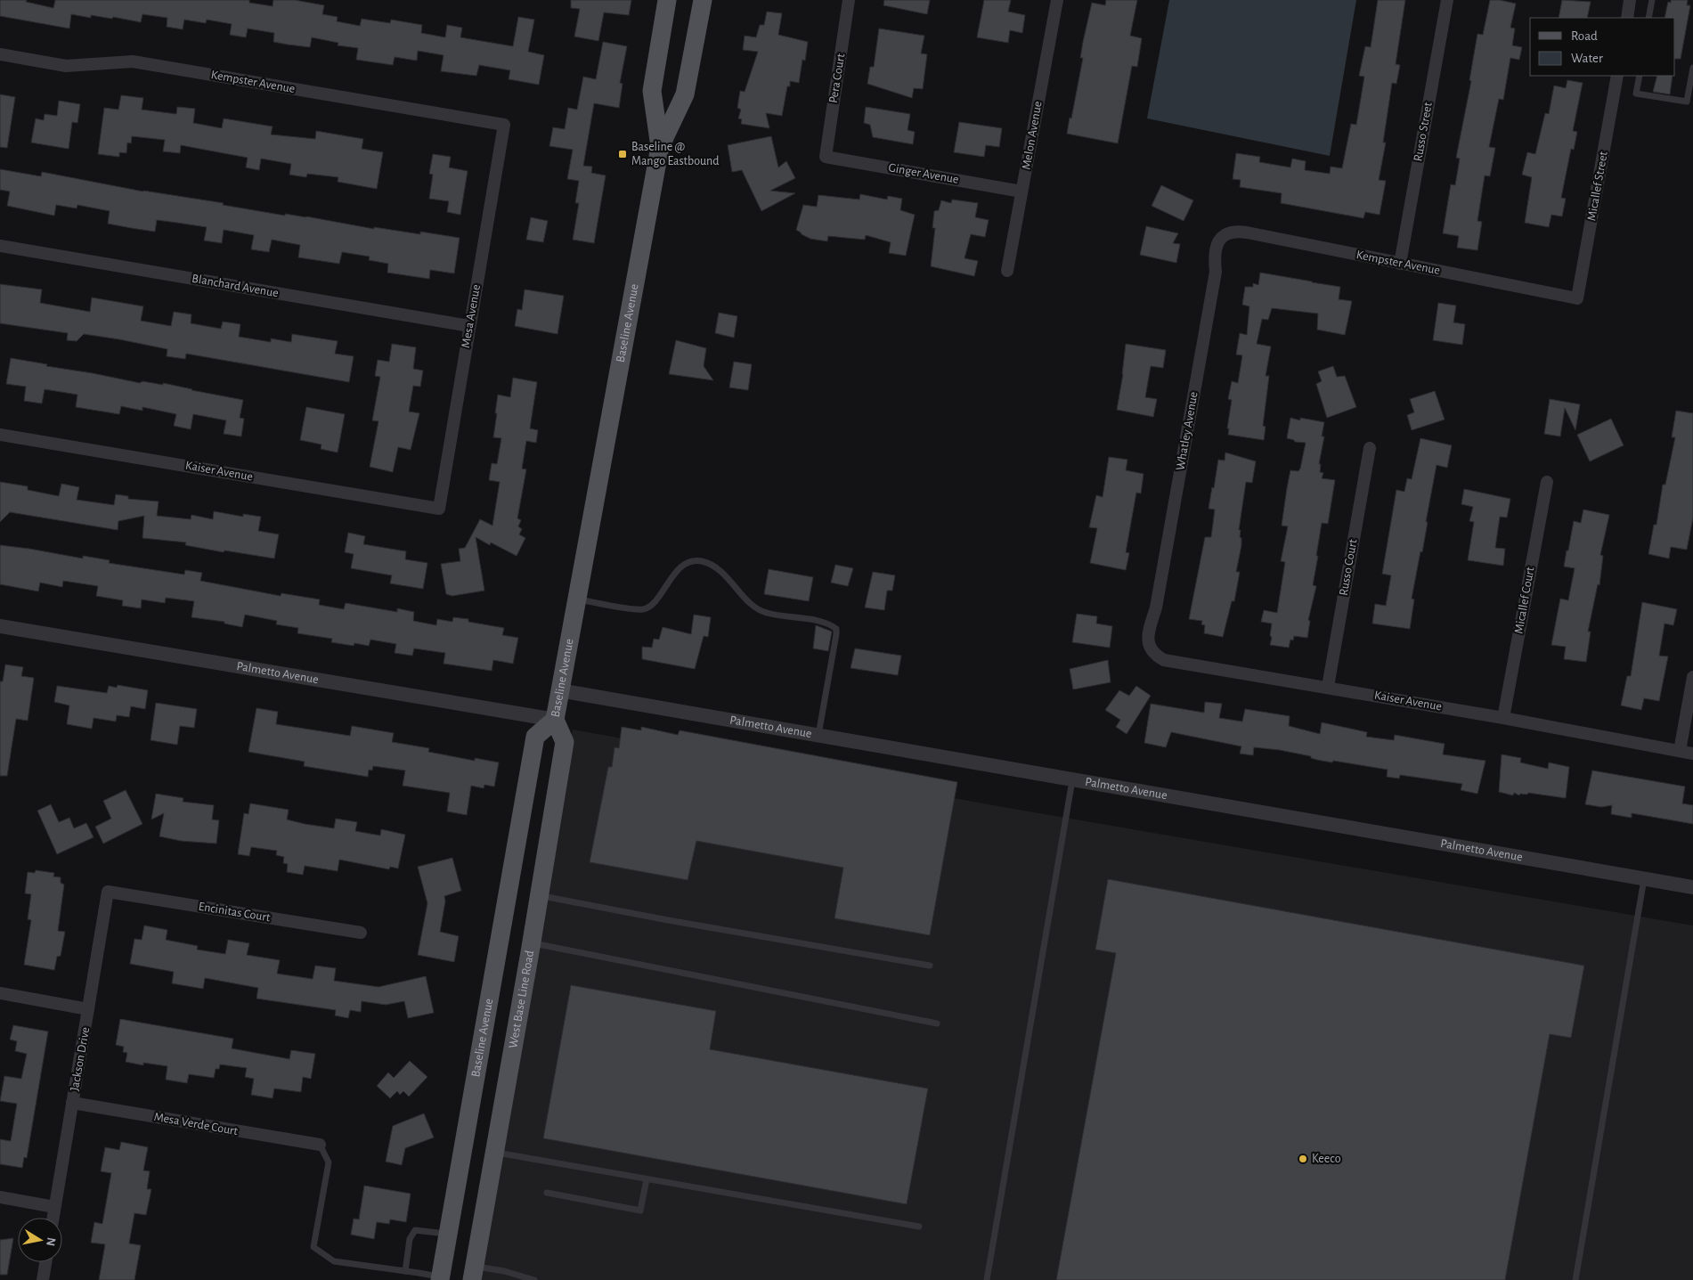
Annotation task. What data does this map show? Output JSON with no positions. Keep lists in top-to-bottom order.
{
  "streets": {
    "main road": ["Baseline Avenue", "West Base Line Road"],
    "street": [
      "Pera Court",
      "Kempster Avenue",
      "Russo Street",
      "Melon Avenue",
      "Ginger Avenue",
      "Micallef Street",
      "Blanchard Avenue",
      "Mesa Avenue",
      "Whatley Avenue",
      "Kaiser Avenue",
      "Russo Court",
      "Micallef Court",
      "Palmetto Avenue",
      "Encinitas Court",
      "Jackson Drive",
      "Mesa Verde Court"
    ]
  },
  "crossings": [
    ["Pera Court", "Ginger Avenue"],
    ["Kempster Avenue", "Russo Street"],
    ["Kempster Avenue", "Micallef Street"],
    ["Kempster Avenue", "Mesa Avenue"],
    ["Kempster Avenue", "Whatley Avenue"],
    ["Melon Avenue", "Ginger Avenue"],
    ["Blanchard Avenue", "Mesa Avenue"],
    ["Mesa Avenue", "Kaiser Avenue"],
    ["Baseline Avenue", "Palmetto Avenue"],
    ["Baseline Avenue", "West Base Line Road"],
    ["Whatley Avenue", "Kaiser Avenue"],
    ["Kaiser Avenue", "Russo Court"],
    ["Kaiser Avenue", "Micallef Court"],
    ["Palmetto Avenue", "West Base Line Road"],
    ["Encinitas Court", "Jackson Drive"],
    ["Jackson Drive", "Mesa Verde Court"]
  ],
  "places": {
    "transit": ["Baseline @ Mango Eastbound"],
    "other": ["Keeco"]
  },
  "legend": ["Road", "Water"],
  "north": "right"
}
